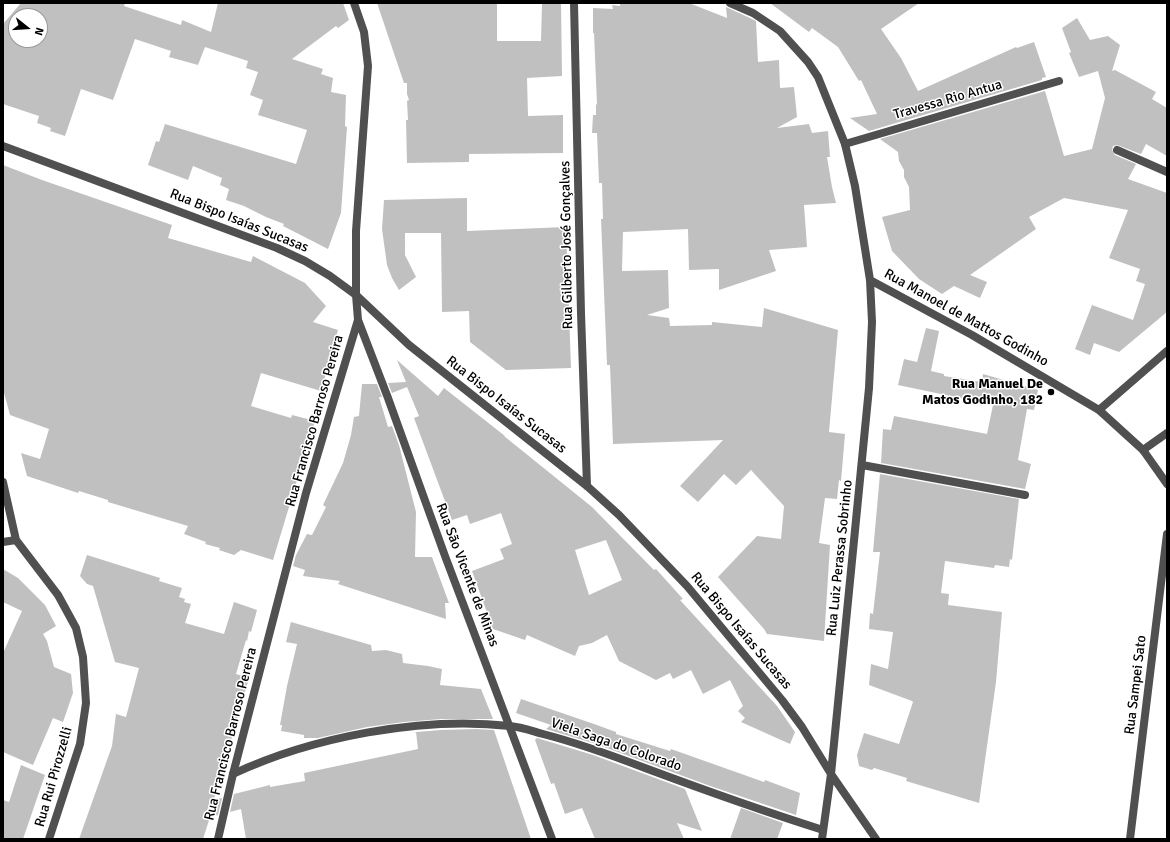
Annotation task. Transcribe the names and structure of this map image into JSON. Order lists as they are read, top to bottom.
{
  "streets": {
    "street": [
      "Travessa Rio Antua",
      "Rua Bispo Isaías Sucasas",
      "Rua Gilberto José Gonçalves",
      "Rua Manoel de Mattos Godinho",
      "Rua Francisco Barroso Pereira",
      "Rua Luiz Perassa Sobrinho",
      "Rua São Vicente de Minas",
      "Rua Sampei Sato",
      "Viela Saga do Colorado",
      "Rua Rui Pirozzelli"
    ]
  },
  "crossings": [
    ["Travessa Rio Antua", "Rua Manoel de Mattos Godinho"],
    ["Rua Bispo Isaías Sucasas", "Rua Gilberto José Gonçalves"],
    ["Rua Bispo Isaías Sucasas", "Rua Francisco Barroso Pereira"],
    ["Rua Bispo Isaías Sucasas", "Rua Luiz Perassa Sobrinho"],
    ["Rua Manoel de Mattos Godinho", "Rua Luiz Perassa Sobrinho"],
    ["Rua Francisco Barroso Pereira", "Rua São Vicente de Minas"],
    ["Rua Francisco Barroso Pereira", "Viela Saga do Colorado"],
    ["Rua Luiz Perassa Sobrinho", "Viela Saga do Colorado"],
    ["Rua São Vicente de Minas", "Viela Saga do Colorado"]
  ],
  "places": ["Rua Manuel De Matos Godinho, 182"],
  "north": "right"
}
